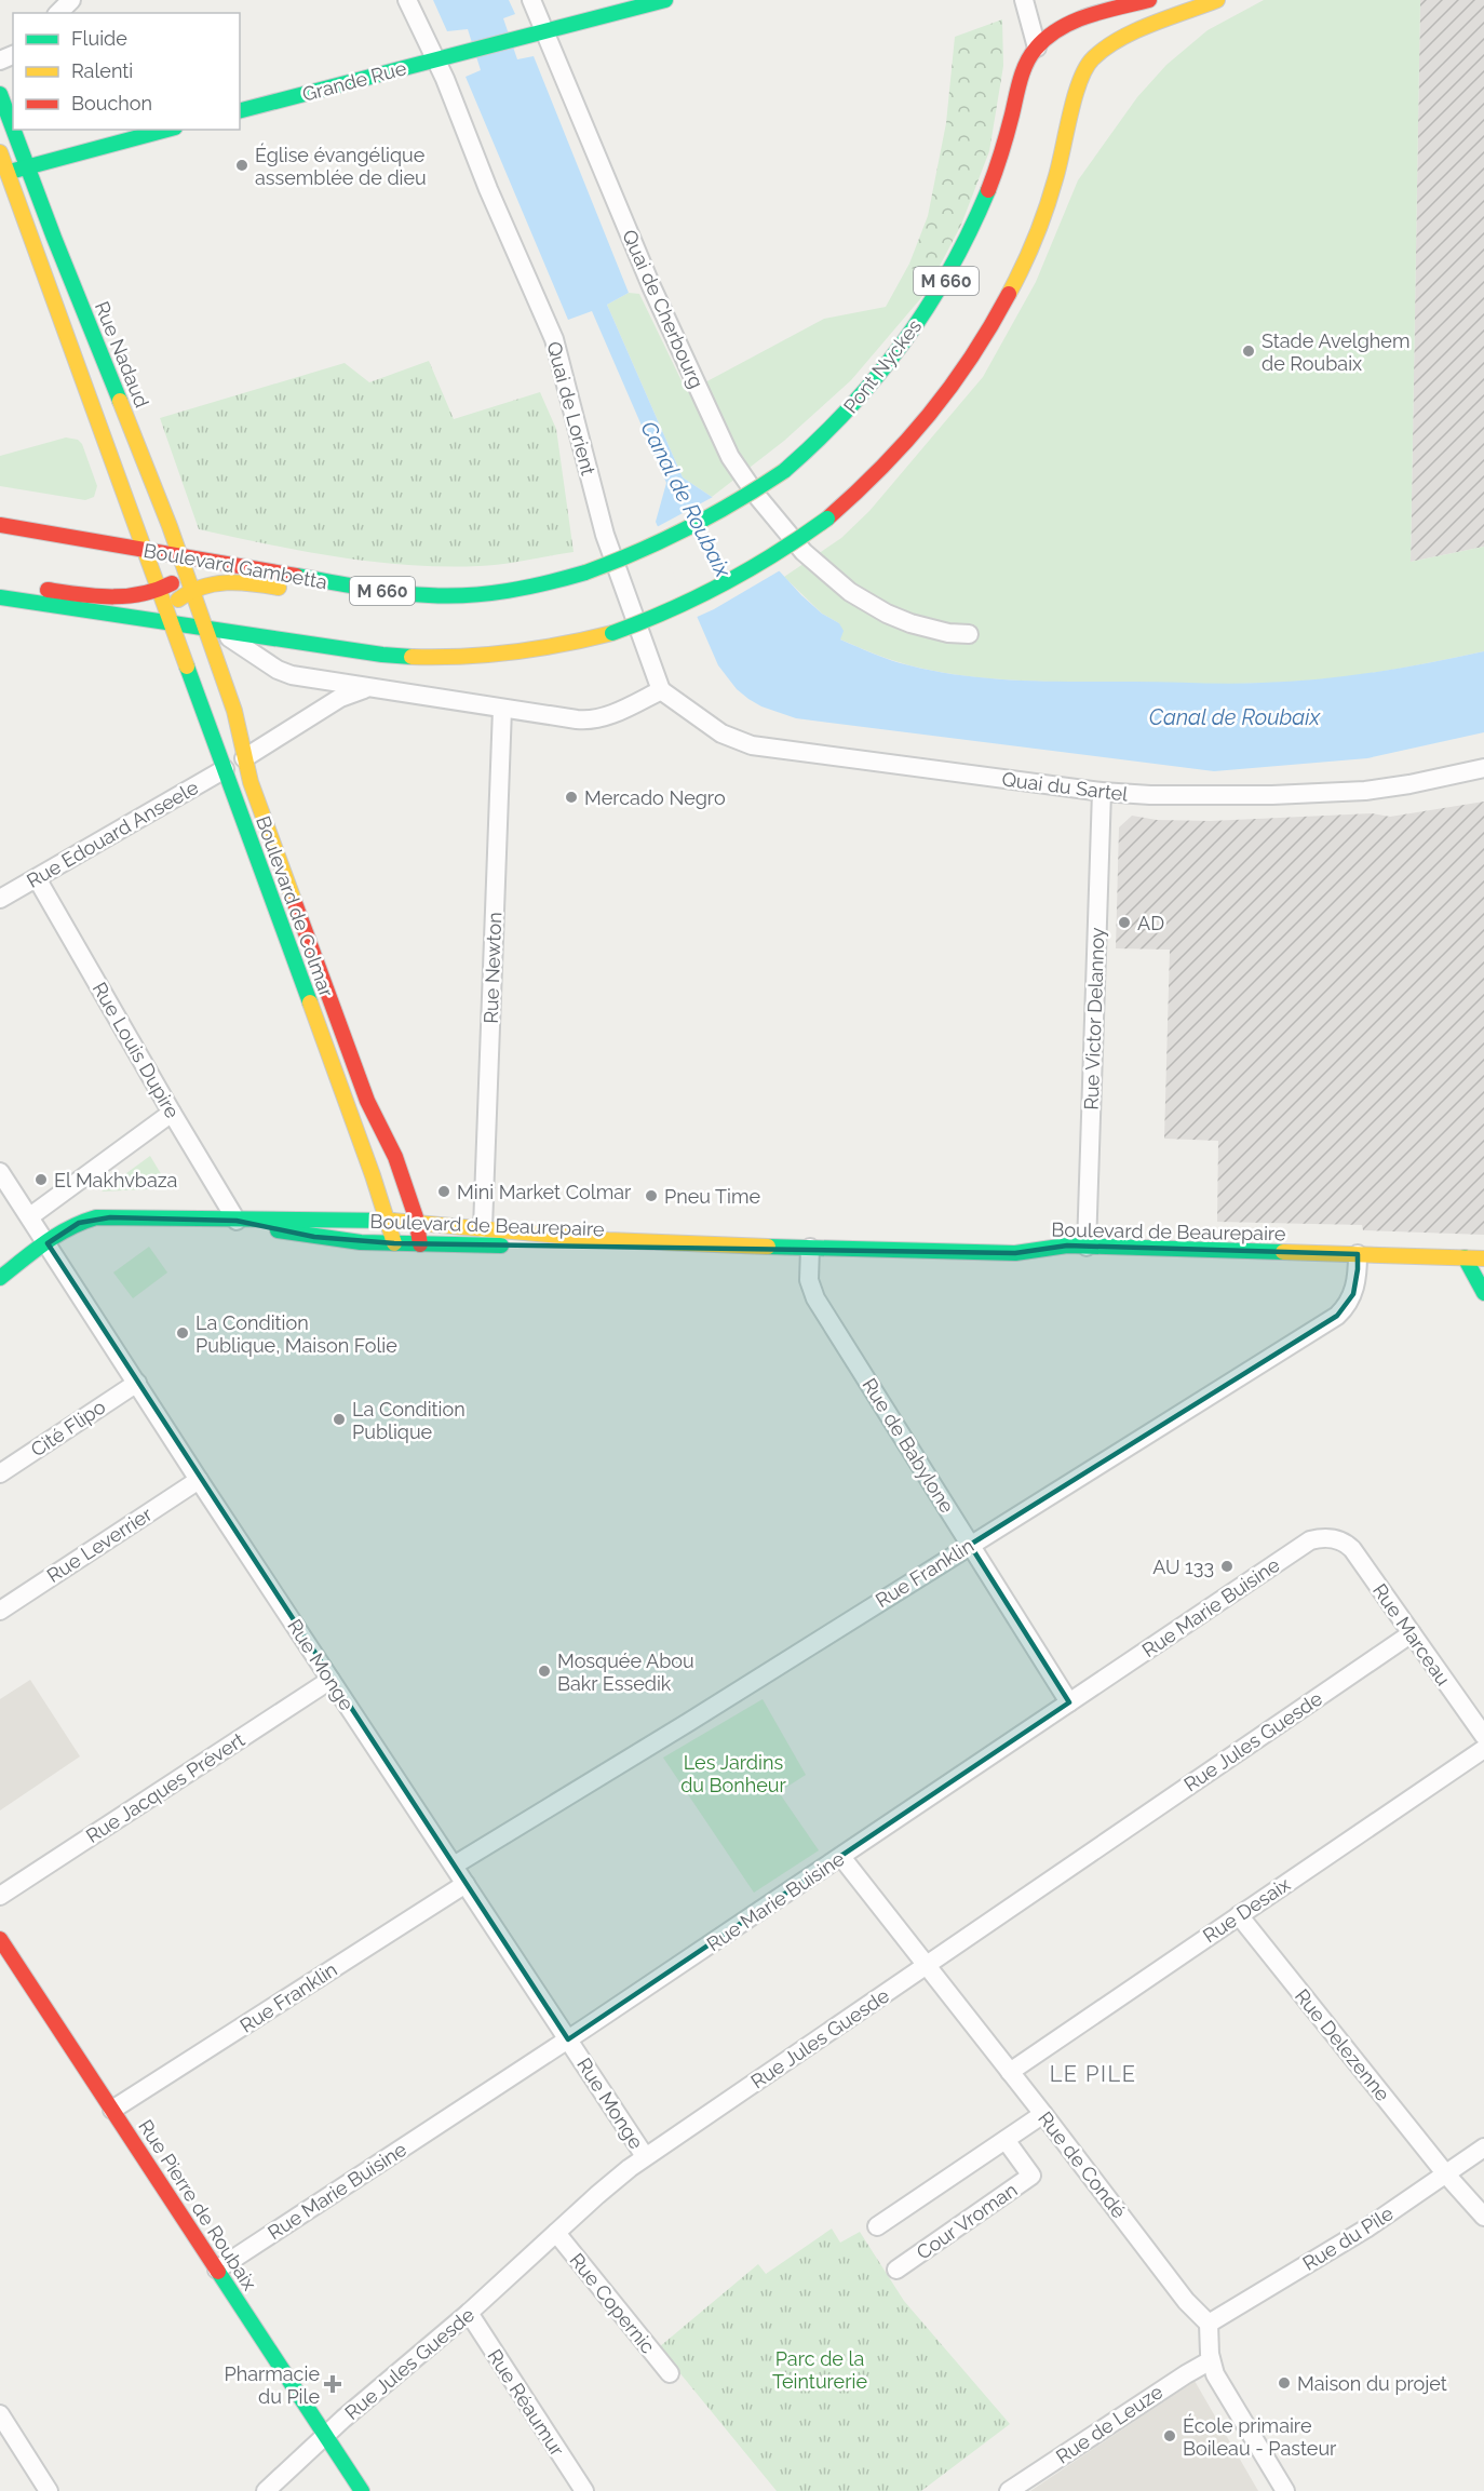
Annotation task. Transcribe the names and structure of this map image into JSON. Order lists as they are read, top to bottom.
{
  "streets": {
    "main road": [
      "Grande Rue",
      "M 660",
      "Rue Nadaud",
      "Pont Nyckes",
      "Boulevard Gambetta",
      "Boulevard de Colmar",
      "Boulevard de Beaurepaire",
      "Rue Pierre de Roubaix"
    ],
    "street": [
      "Quai de Cherbourg",
      "Quai de Lorient",
      "Quai du Sartel",
      "Rue Edouard Anseele",
      "Rue Newton",
      "Rue Victor Delannoy",
      "Rue Louis Dupire",
      "Cité Flipo",
      "Rue de Babylone",
      "Rue Leverrier",
      "Rue Franklin",
      "Rue Marie Buisine",
      "Rue Marceau",
      "Rue Monge",
      "Rue Jules Guesde",
      "Rue Jacques Prévert",
      "Rue Desaix",
      "Rue Delezenne",
      "Rue de Condé",
      "Cour Vroman",
      "Rue du Pile",
      "Rue Copernic",
      "Rue Réaumur",
      "Rue de Leuze"
    ]
  },
  "crossings": [
    ["Grande Rue", "Quai de Cherbourg"],
    ["Grande Rue", "Quai de Lorient"],
    ["M 660", "Pont Nyckes"],
    ["M 660", "Boulevard de Colmar"],
    ["Rue Nadaud", "Boulevard Gambetta"],
    ["Rue Nadaud", "Boulevard de Colmar"],
    ["Pont Nyckes", "Boulevard Gambetta"],
    ["Quai de Lorient", "Quai du Sartel"],
    ["Boulevard Gambetta", "Boulevard de Colmar"],
    ["Quai du Sartel", "Rue Victor Delannoy"],
    ["Rue Edouard Anseele", "Boulevard de Colmar"],
    ["Rue Edouard Anseele", "Rue Louis Dupire"],
    ["Boulevard de Colmar", "Boulevard de Beaurepaire"],
    ["Rue Newton", "Boulevard de Beaurepaire"],
    ["Rue Victor Delannoy", "Boulevard de Beaurepaire"],
    ["Rue Louis Dupire", "Boulevard de Beaurepaire"],
    ["Boulevard de Beaurepaire", "Rue de Babylone"],
    ["Boulevard de Beaurepaire", "Rue Franklin"],
    ["Boulevard de Beaurepaire", "Rue Monge"],
    ["Cité Flipo", "Rue Monge"],
    ["Rue de Babylone", "Rue Franklin"],
    ["Rue de Babylone", "Rue Marie Buisine"],
    ["Rue Leverrier", "Rue Monge"],
    ["Rue Franklin", "Rue Monge"],
    ["Rue Franklin", "Rue Pierre de Roubaix"],
    ["Rue Marie Buisine", "Rue Marceau"],
    ["Rue Marie Buisine", "Rue Monge"],
    ["Rue Marie Buisine", "Rue de Condé"],
    ["Rue Marie Buisine", "Rue Pierre de Roubaix"],
    ["Rue Marceau", "Rue Jules Guesde"],
    ["Rue Monge", "Rue Jules Guesde"],
    ["Rue Monge", "Rue Jacques Prévert"],
    ["Rue Jules Guesde", "Rue de Condé"],
    ["Rue Jules Guesde", "Rue Pierre de Roubaix"],
    ["Rue Jules Guesde", "Rue Copernic"],
    ["Rue Jules Guesde", "Rue Réaumur"],
    ["Rue Desaix", "Rue Delezenne"],
    ["Rue Desaix", "Rue de Condé"],
    ["Rue Delezenne", "Rue du Pile"],
    ["Rue de Condé", "Rue du Pile"]
  ],
  "districts": ["LE PILE"],
  "water": ["Canal de Roubaix"],
  "parks": ["Les Jardins du Bonheur", "Parc de la Teinturerie"],
  "places": {
    "other": [
      "Église évangélique assemblée de dieu",
      "Stade Avelghem de Roubaix",
      "Mercado Negro",
      "AD",
      "El Makhvbaza",
      "Mini Market Colmar",
      "Pneu Time",
      "La Condition Publique, Maison Folie",
      "La Condition Publique",
      "AU 133",
      "Mosquée Abou Bakr Essedik",
      "Maison du projet",
      "École primaire Boileau - Pasteur"
    ],
    "health": ["Pharmacie du Pile"]
  },
  "legend": ["Fluide", "Ralenti", "Bouchon"]
}
